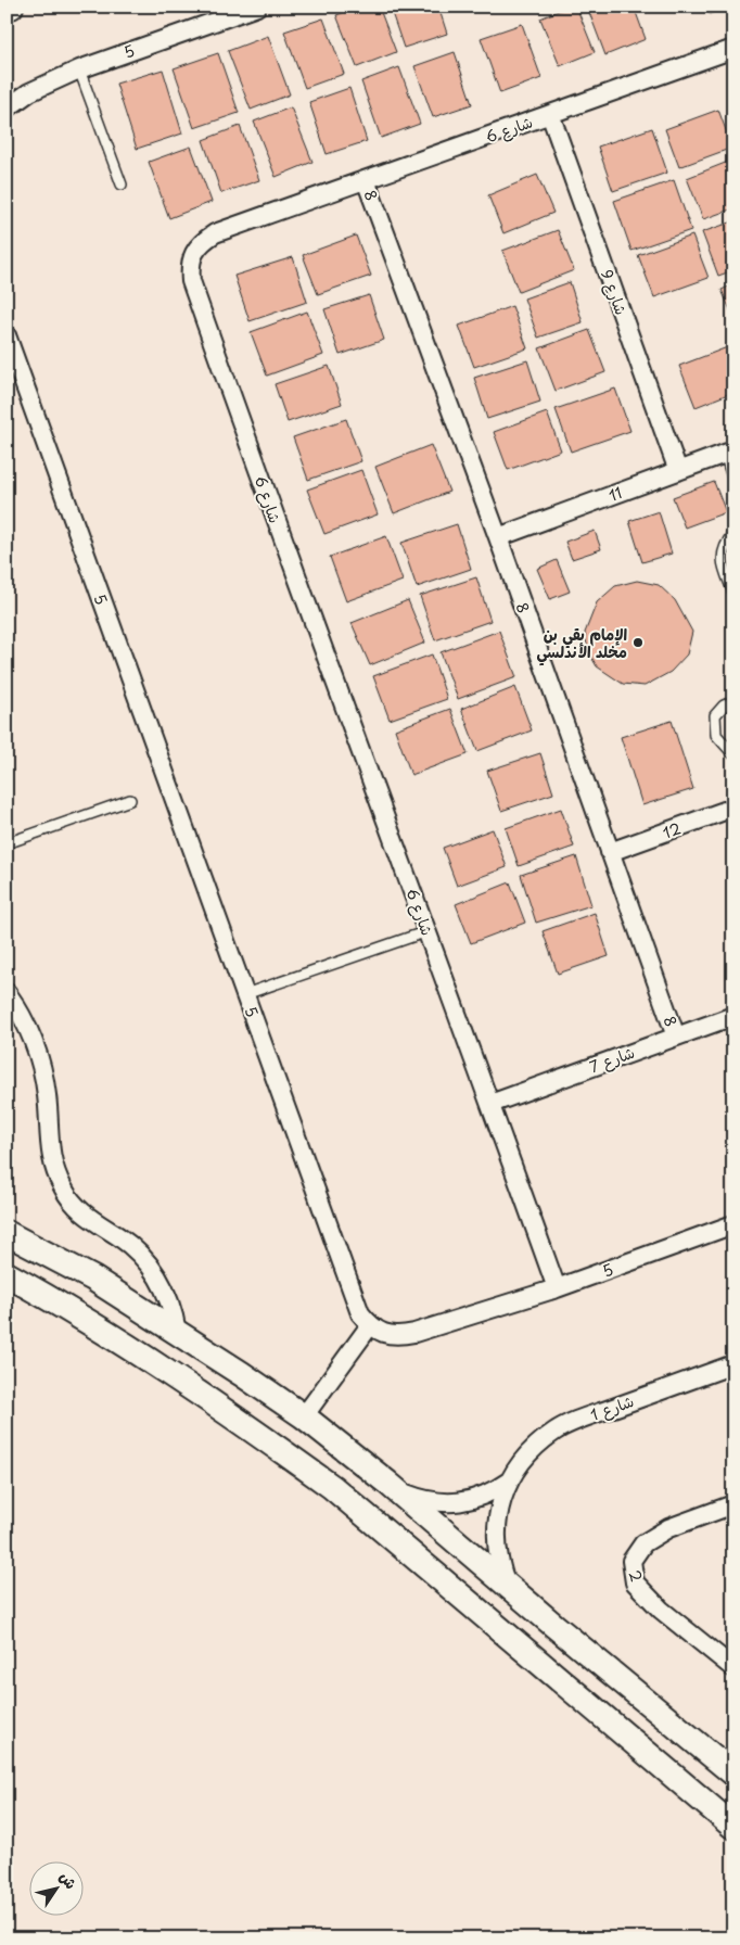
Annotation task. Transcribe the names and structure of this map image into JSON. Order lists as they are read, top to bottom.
{
  "streets": {
    "street": [
      "5",
      "شارع 6",
      "8",
      "شارع 9",
      "11",
      "12",
      "شارع 7",
      "شارع 1",
      "2"
    ]
  },
  "crossings": [
    ["5", "شارع 6"],
    ["شارع 6", "8"],
    ["شارع 6", "شارع 9"],
    ["شارع 6", "شارع 7"],
    ["8", "11"],
    ["8", "12"],
    ["8", "شارع 7"],
    ["شارع 9", "11"]
  ],
  "places": ["الإمام بقي بن مخلد الأندلسي"],
  "north": "top right"
}
